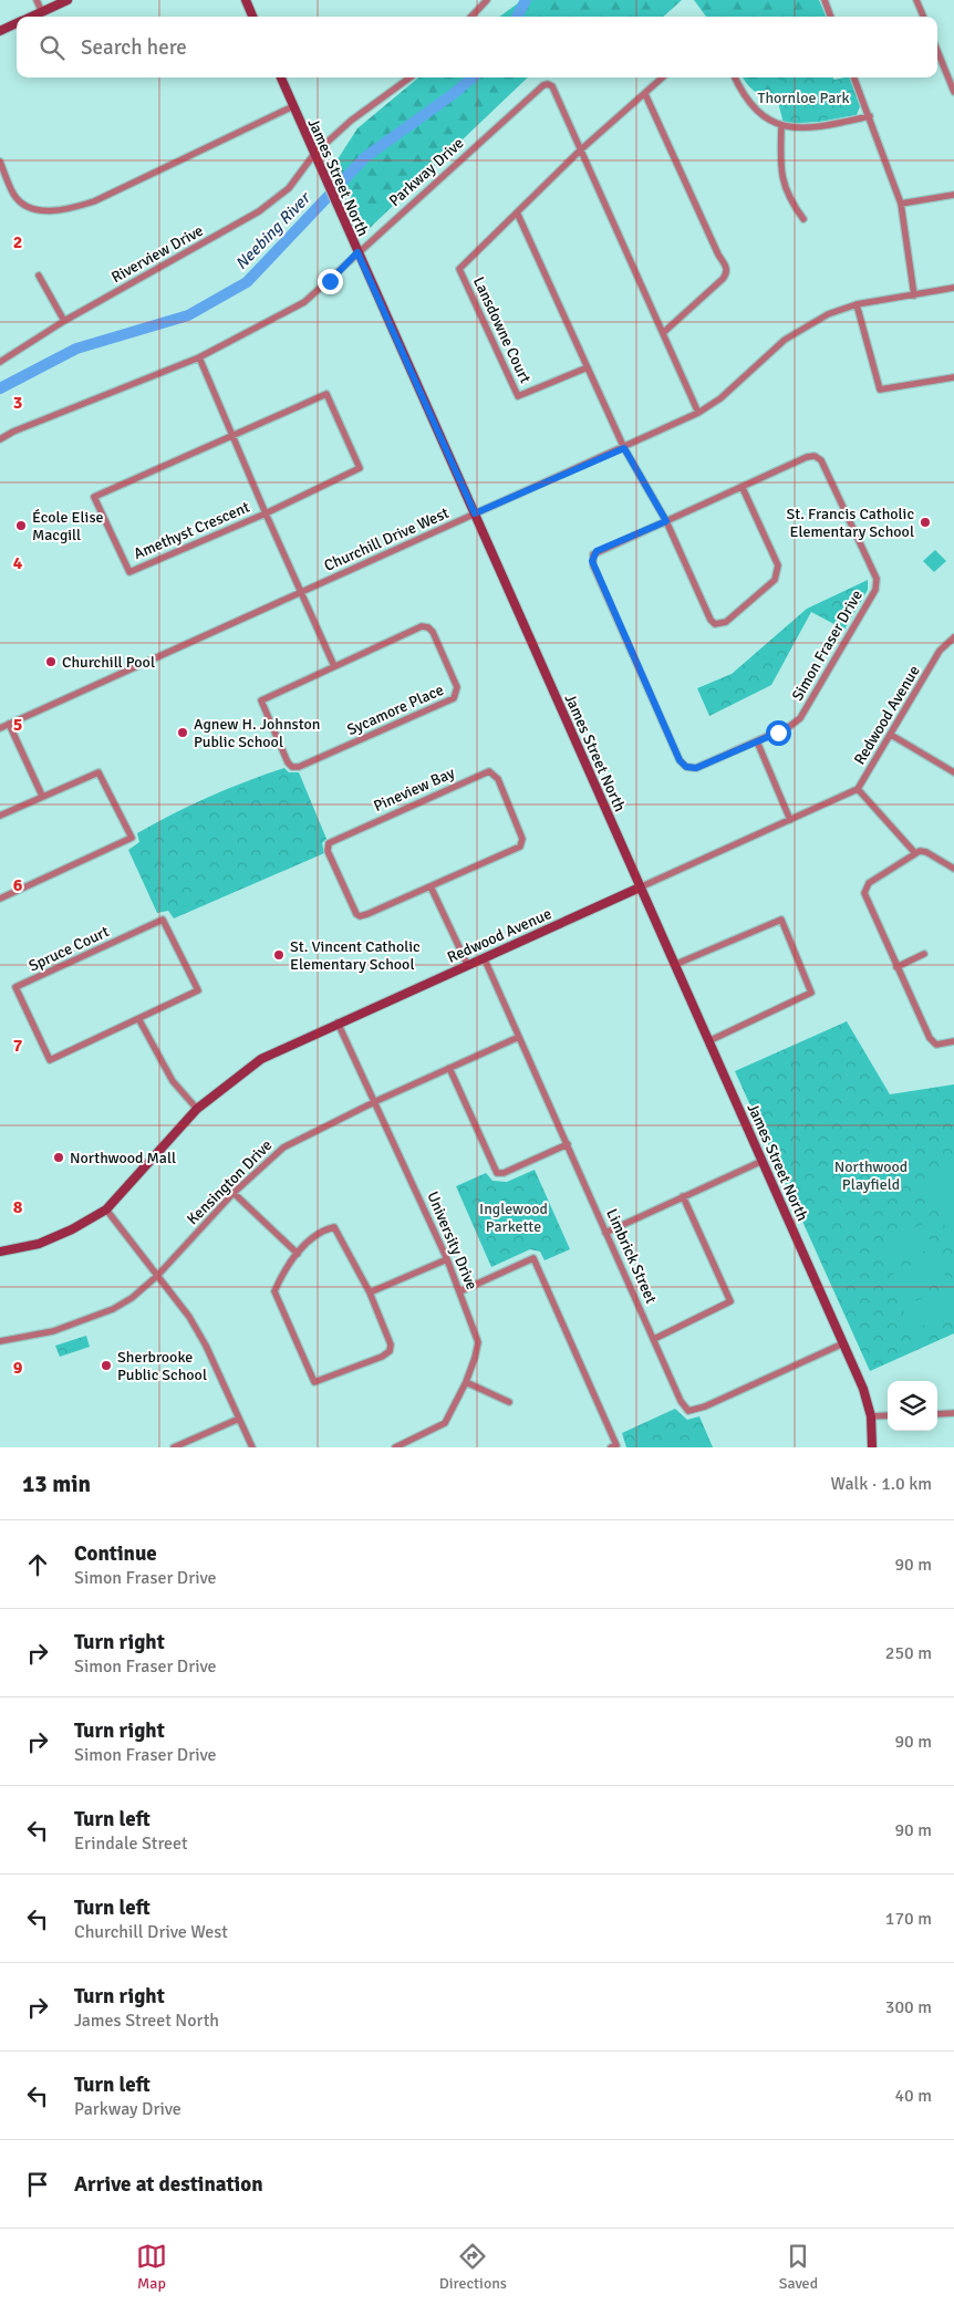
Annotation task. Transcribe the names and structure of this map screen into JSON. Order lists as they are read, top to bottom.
{
  "streets": {
    "street": [
      "Parkway Drive",
      "James Street North",
      "Riverview Drive",
      "Lansdowne Court",
      "Amethyst Crescent",
      "Churchill Drive West",
      "Simon Fraser Drive",
      "Sycamore Place",
      "Redwood Avenue",
      "Pineview Bay",
      "Spruce Court",
      "Kensington Drive",
      "University Drive",
      "Limbrick Street"
    ]
  },
  "crossings": [
    ["Parkway Drive", "James Street North"],
    ["Parkway Drive", "Lansdowne Court"],
    ["Parkway Drive", "Churchill Drive West"],
    ["James Street North", "Riverview Drive"],
    ["James Street North", "Churchill Drive West"],
    ["James Street North", "Redwood Avenue"],
    ["James Street North", "Limbrick Street"],
    ["Redwood Avenue", "University Drive"],
    ["Redwood Avenue", "Limbrick Street"],
    ["Kensington Drive", "University Drive"],
    ["Kensington Drive", "Limbrick Street"]
  ],
  "water": ["Neebing River"],
  "parks": ["Thornloe Park", "Northwood Playfield", "Inglewood Parkette"],
  "places": [
    "St. Francis Catholic Elementary School",
    "École Elise Macgill",
    "Churchill Pool",
    "Agnew H. Johnston Public School",
    "St. Vincent Catholic Elementary School",
    "Northwood Mall",
    "Sherbrooke Public School"
  ],
  "page": {
    "search": "Search here",
    "heading": ["13 min", "Walk · 1.0 km"],
    "list": [
      ["Continue", "Simon Fraser Drive", "90 m"],
      ["Turn right", "Simon Fraser Drive", "250 m"],
      ["Turn right", "Simon Fraser Drive", "90 m"],
      ["Turn left", "Erindale Street", "90 m"],
      ["Turn left", "Churchill Drive West", "170 m"],
      ["Turn right", "James Street North", "300 m"],
      ["Turn left", "Parkway Drive", "40 m"],
      "Arrive at destination"
    ],
    "nav": ["Map", "Directions", "Saved"]
  },
  "grid": {
    "rows": [
      "2",
      "3",
      "4",
      "5",
      "6",
      "7",
      "8",
      "9"
    ]
  }
}
